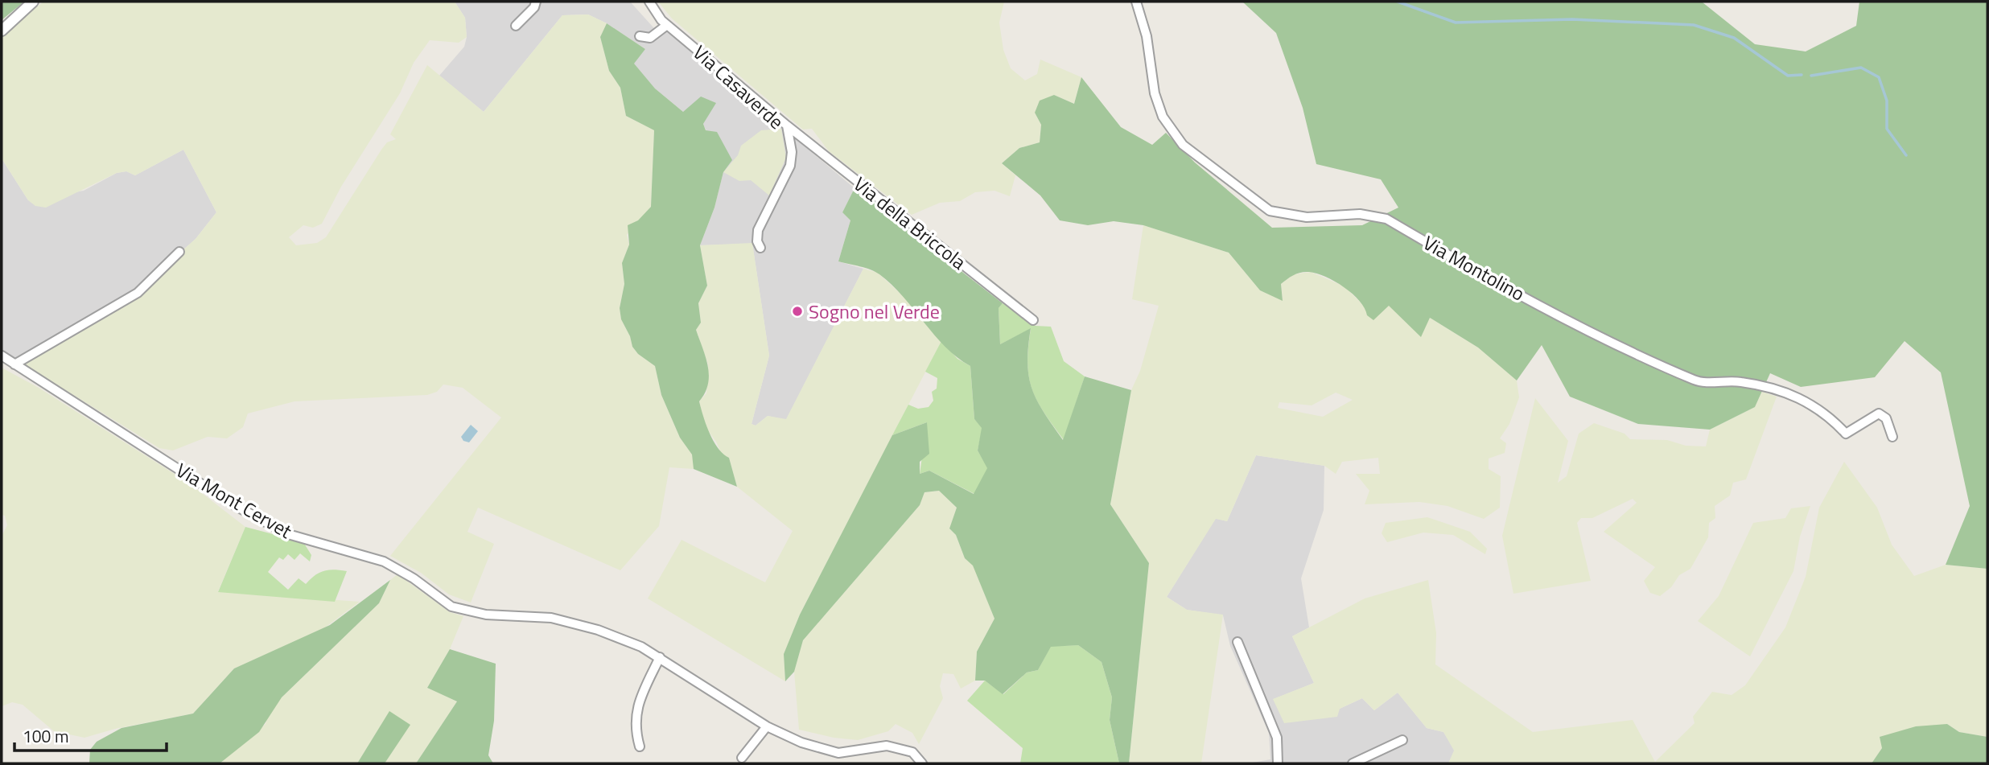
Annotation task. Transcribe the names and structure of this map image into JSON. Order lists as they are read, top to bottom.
{
  "streets": {
    "street": [
      "Via Casaverde",
      "Via della Briccola",
      "Via Montolino",
      "Via Mont Cervet"
    ]
  },
  "crossings": [
    ["Via Casaverde", "Via della Briccola"]
  ],
  "places": ["Sogno nel Verde"],
  "scale_bar": "100 m"
}
